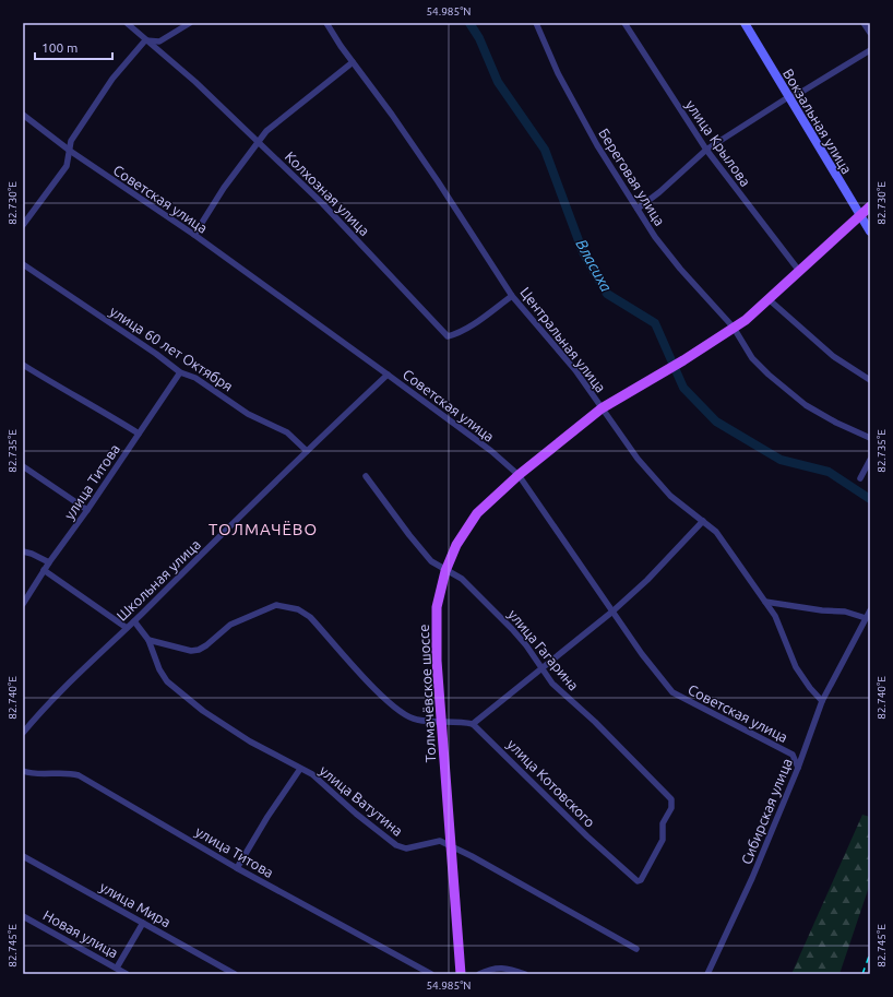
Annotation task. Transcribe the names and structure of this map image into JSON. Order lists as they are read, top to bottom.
{
  "streets": {
    "main road": ["Толмачёвское шоссе"],
    "street": [
      "Вокзальная улица",
      "улица Крылова",
      "Береговая улица",
      "Колхозная улица",
      "Советская улица",
      "Центральная улица",
      "улица 60 лет Октября",
      "улица Титова",
      "Школьная улица",
      "улица Гагарина",
      "улица Котовского",
      "улица Ватутина",
      "Сибирская улица",
      "улица Мира",
      "Новая улица"
    ]
  },
  "crossings": [
    ["Вокзальная улица", "Толмачёвское шоссе"],
    ["улица Крылова", "Толмачёвское шоссе"],
    ["Береговая улица", "Толмачёвское шоссе"],
    ["Колхозная улица", "Центральная улица"],
    ["Советская улица", "Школьная улица"],
    ["Советская улица", "Толмачёвское шоссе"],
    ["Советская улица", "Сибирская улица"],
    ["Центральная улица", "Толмачёвское шоссе"],
    ["Центральная улица", "Сибирская улица"],
    ["улица 60 лет Октября", "улица Титова"],
    ["улица 60 лет Октября", "Школьная улица"],
    ["Школьная улица", "улица Ватутина"],
    ["улица Гагарина", "Толмачёвское шоссе"],
    ["улица Гагарина", "улица Котовского"],
    ["Толмачёвское шоссе", "улица Ватутина"]
  ],
  "districts": ["ТОЛМАЧЁВО"],
  "water": ["Власиха"],
  "scale_bar": "100 m",
  "coordinates": [
    "54.985°N",
    "82.730°E",
    "82.735°E",
    "82.740°E",
    "82.745°E"
  ]
}
